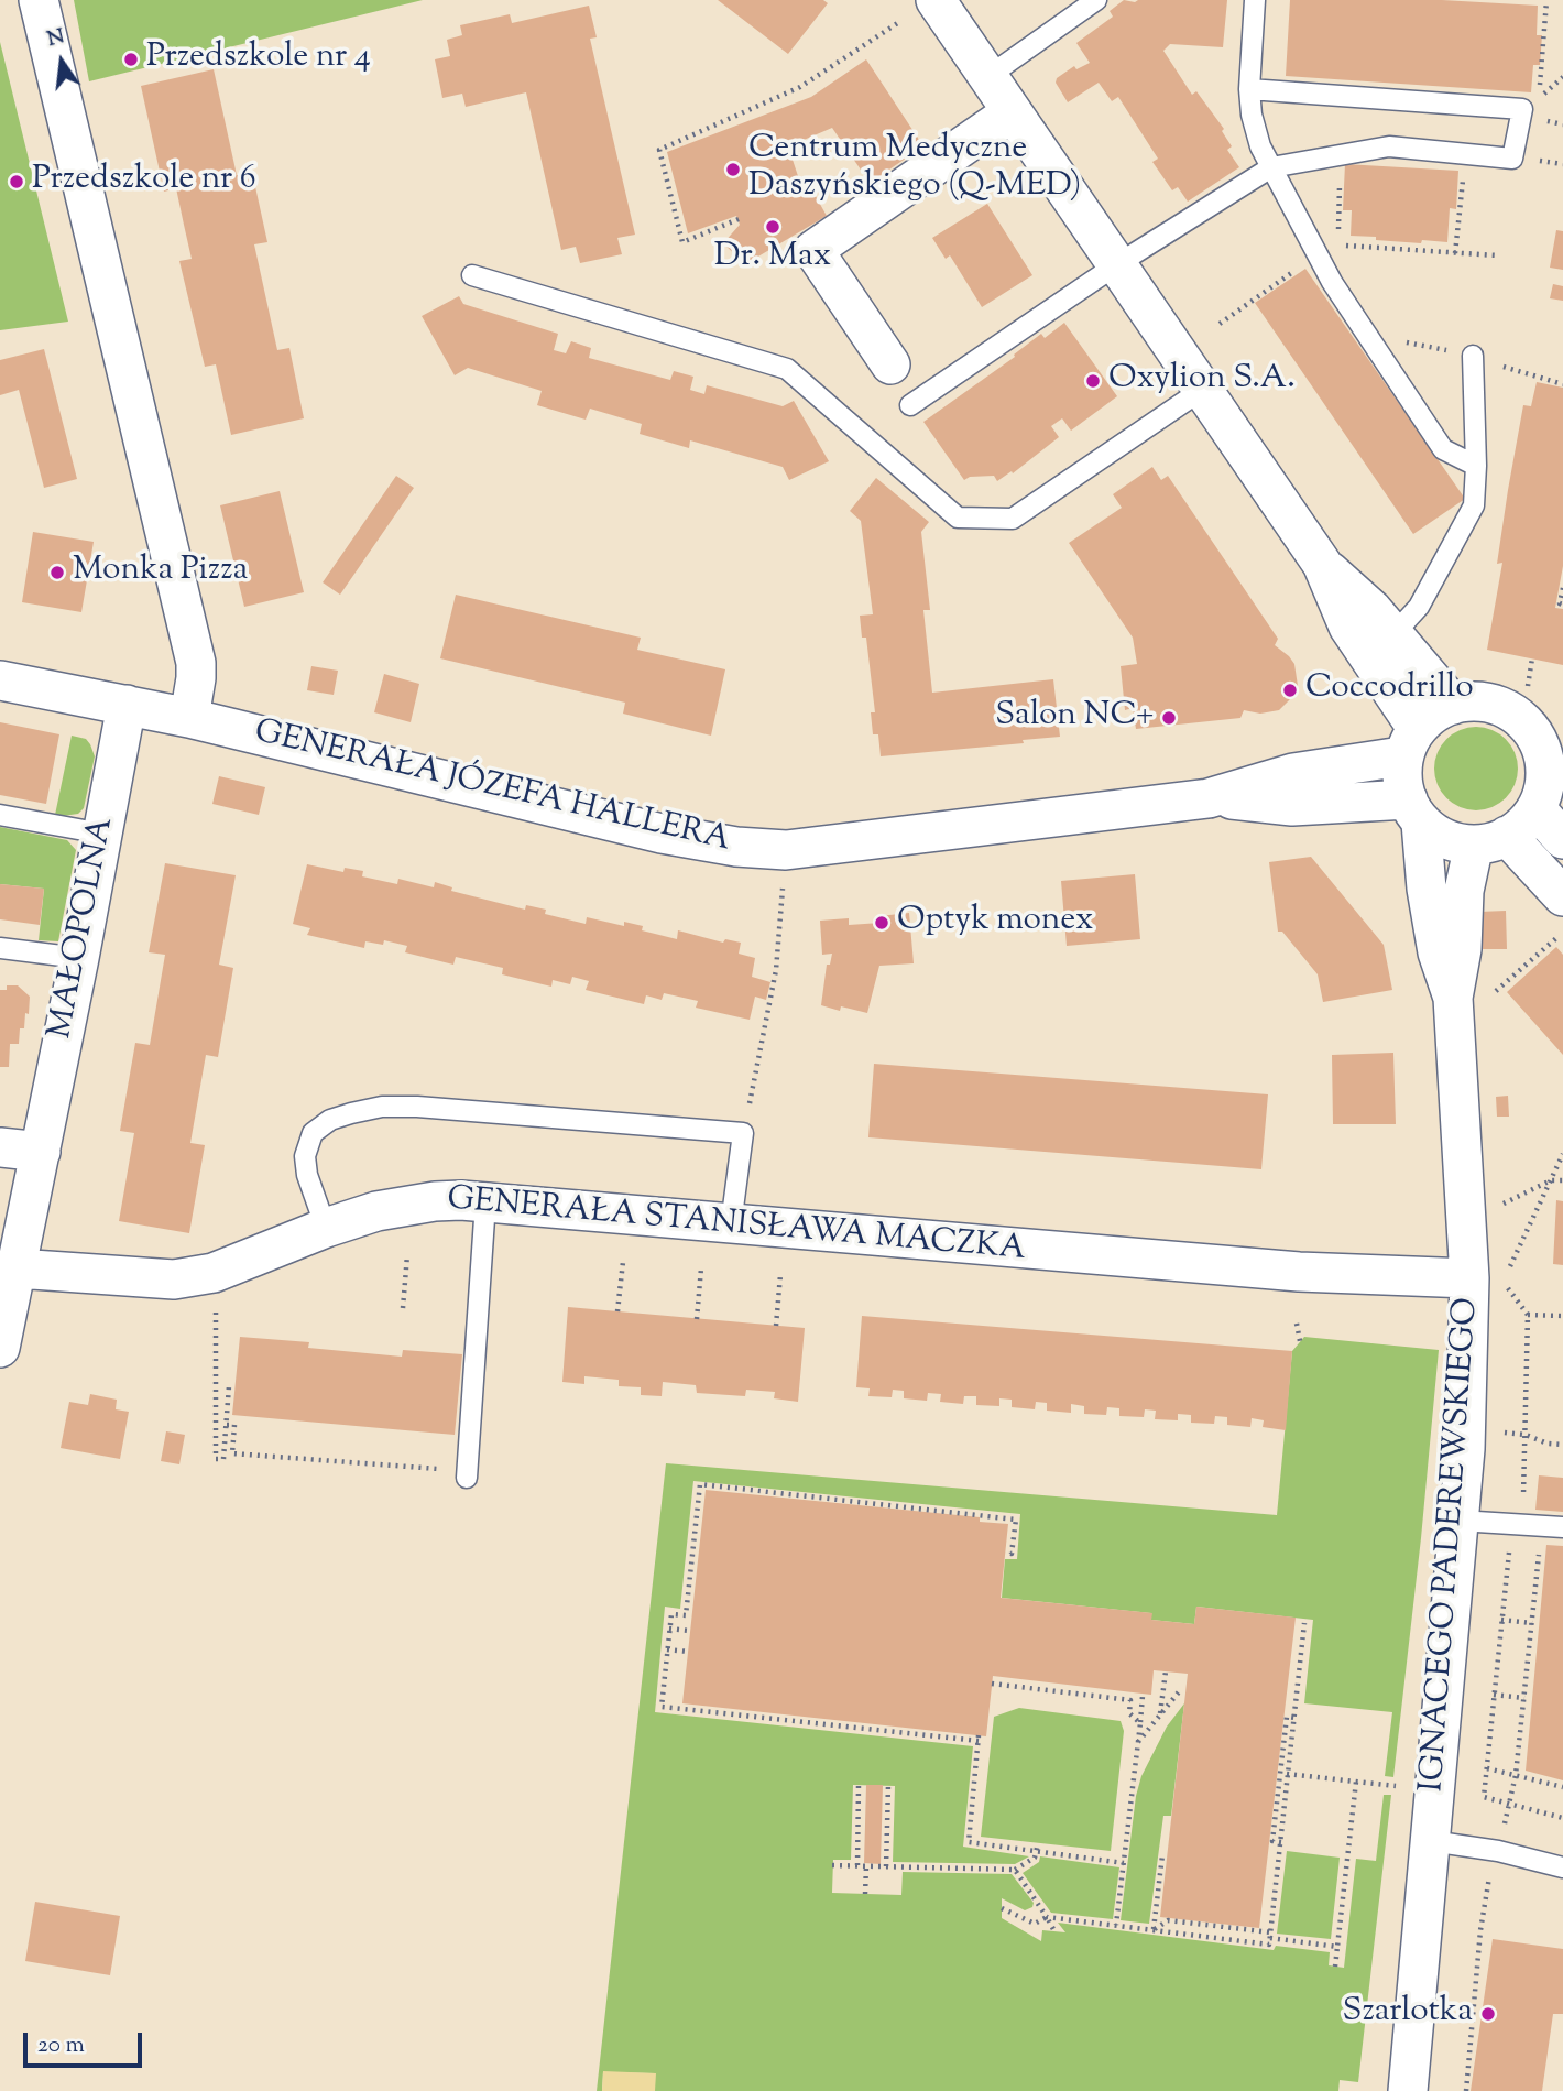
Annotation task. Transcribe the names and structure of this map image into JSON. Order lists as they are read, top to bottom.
{
  "streets": {
    "street": [
      "GENERAŁA JÓZEFA HALLERA",
      "MAŁOPOLNA",
      "GENERAŁA STANISŁAWA MACZKA",
      "IGNACEGO PADEREWSKIEGO"
    ]
  },
  "crossings": [
    ["GENERAŁA JÓZEFA HALLERA", "MAŁOPOLNA"],
    ["GENERAŁA JÓZEFA HALLERA", "IGNACEGO PADEREWSKIEGO"],
    ["MAŁOPOLNA", "GENERAŁA STANISŁAWA MACZKA"],
    ["GENERAŁA STANISŁAWA MACZKA", "IGNACEGO PADEREWSKIEGO"]
  ],
  "places": [
    "Przedszkole nr 4",
    "Centrum Medyczne Daszyńskiego (Q-MED)",
    "Przedszkole nr 6",
    "Dr. Max",
    "Oxylion S.A.",
    "Monka Pizza",
    "Coccodrillo",
    "Salon NC+",
    "Optyk monex",
    "Szarlotka"
  ],
  "scale_bar": "20 m",
  "north": "top"
}
